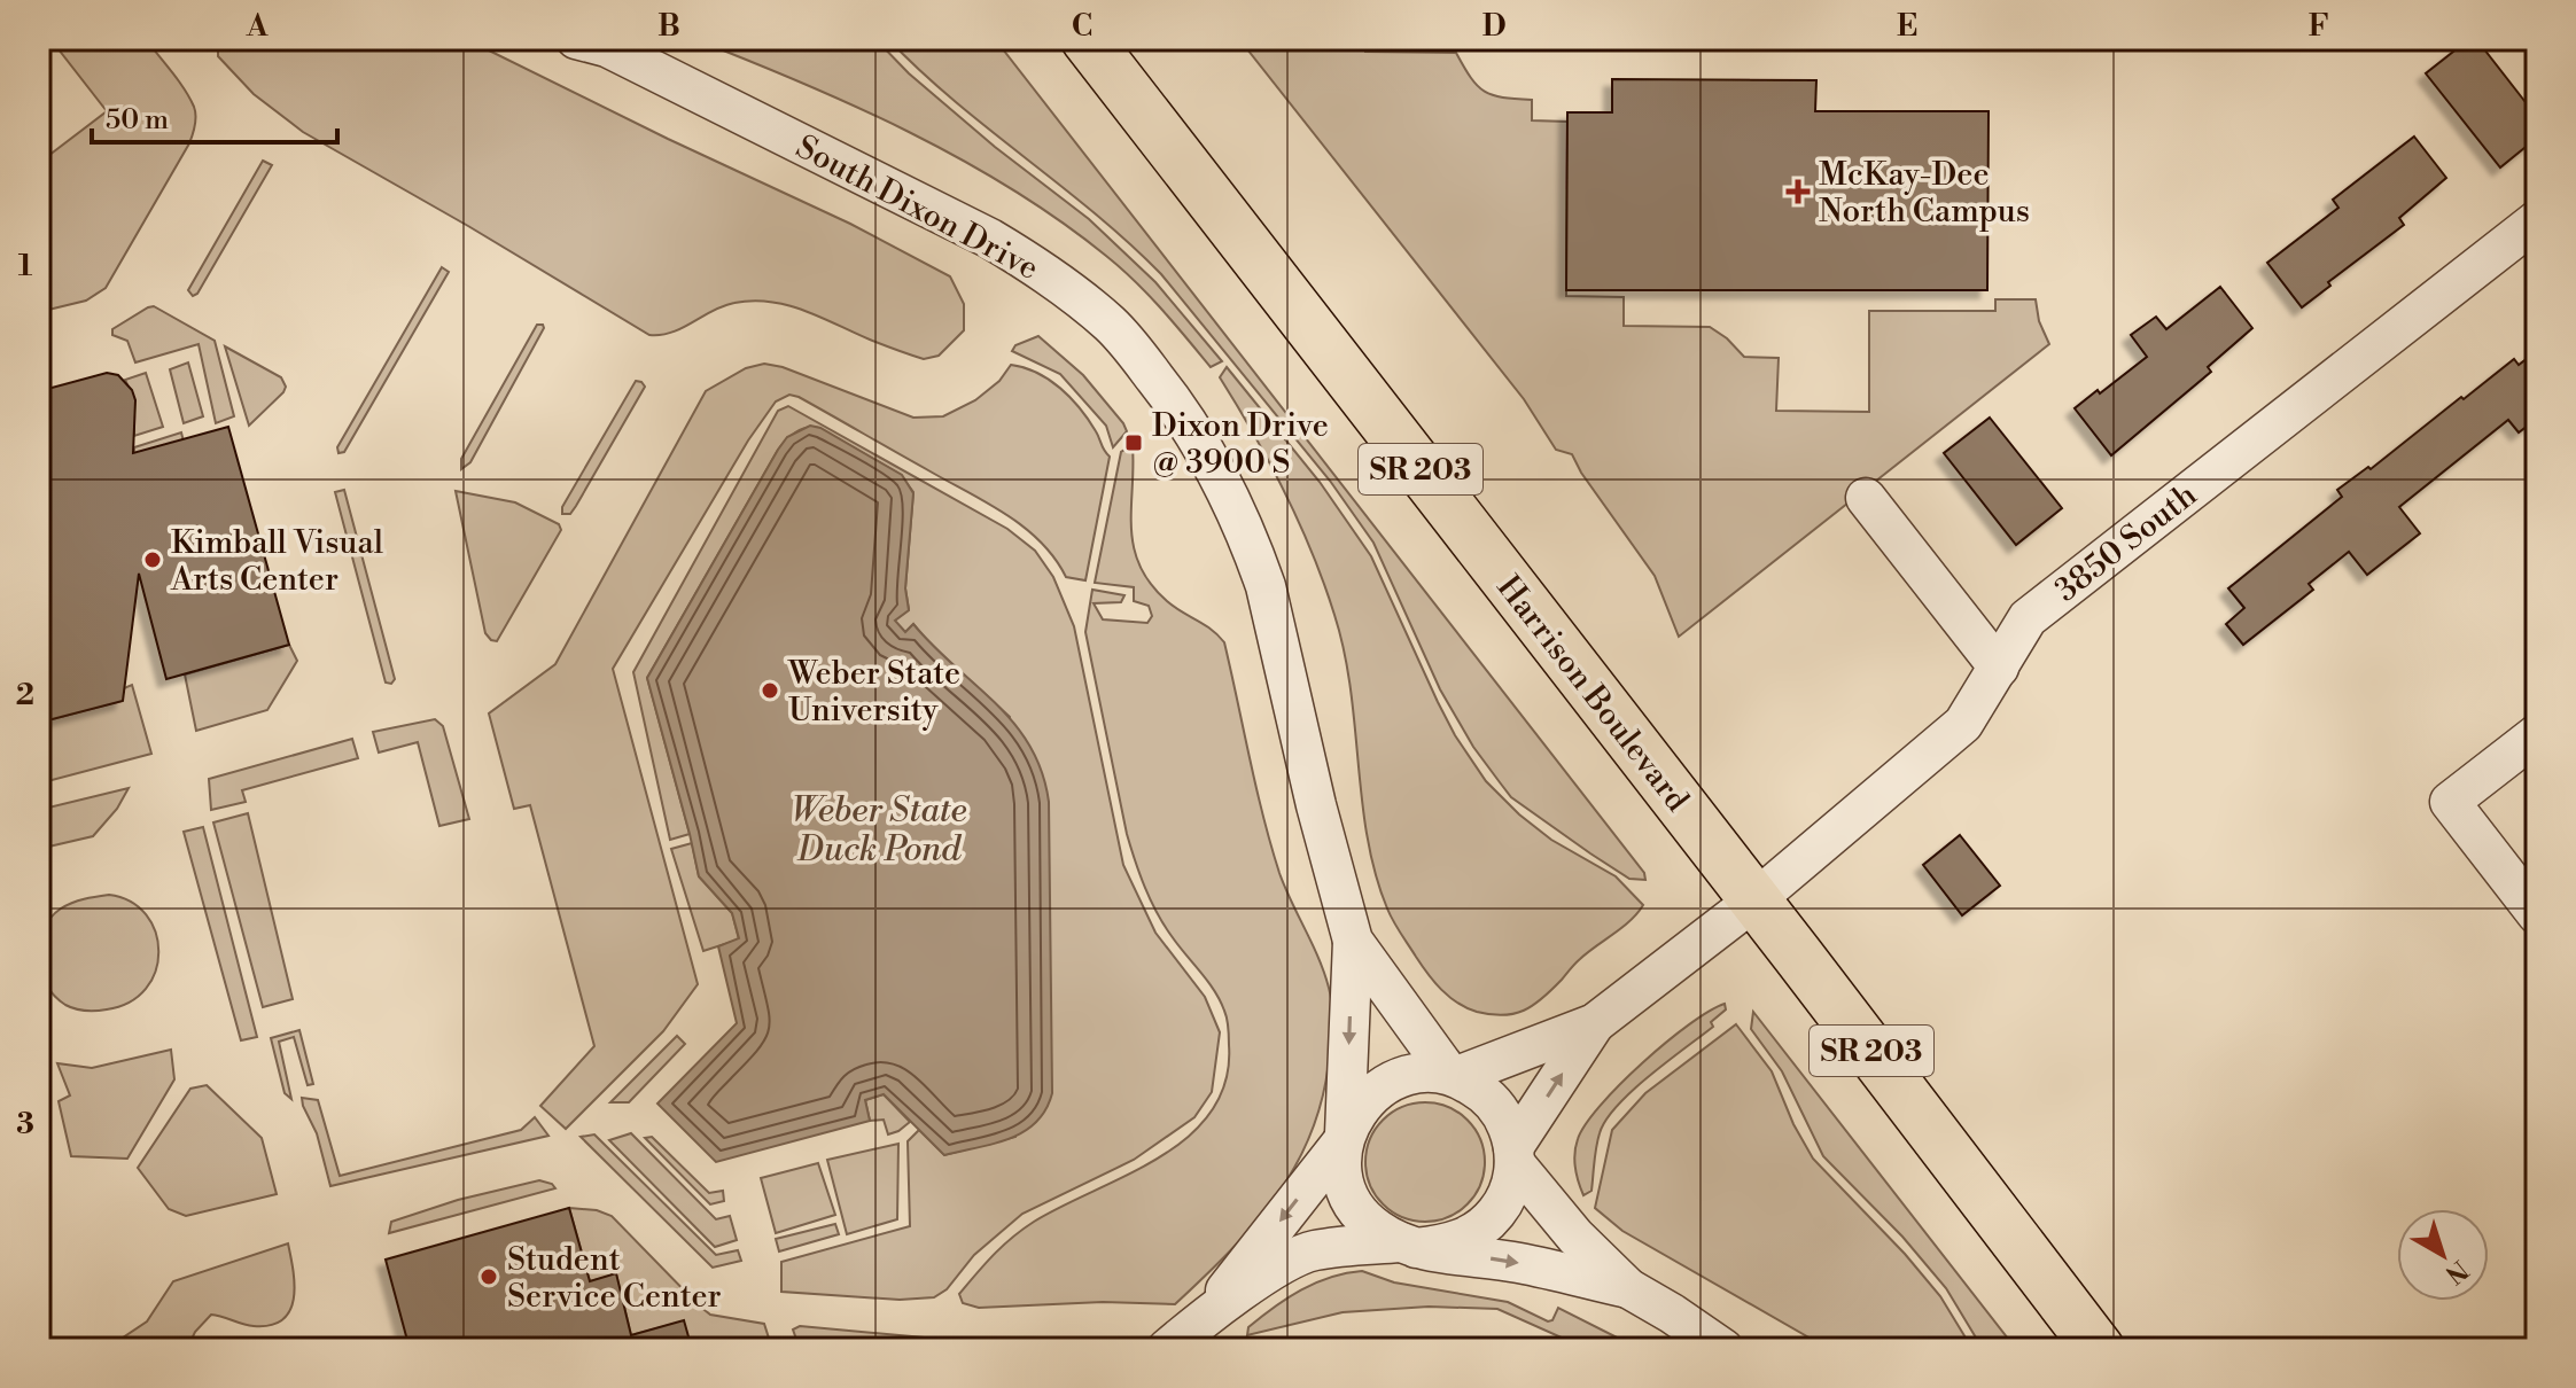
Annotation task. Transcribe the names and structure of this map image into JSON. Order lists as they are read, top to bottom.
{
  "streets": {
    "main road": ["SR 203", "Harrison Boulevard"],
    "street": ["South Dixon Drive", "3850 South"]
  },
  "crossings": [
    ["3850 South", "Harrison Boulevard"]
  ],
  "water": ["Weber State Duck Pond"],
  "places": {
    "health": ["McKay-Dee North Campus"],
    "transit": ["Dixon Drive @ 3900 S"],
    "other": ["Kimball Visual Arts Center", "Weber State University", "Student Service Center"]
  },
  "scale_bar": "50 m",
  "north": "bottom right",
  "grid": {
    "columns": [
      "A",
      "B",
      "C",
      "D",
      "E",
      "F"
    ],
    "rows": ["1", "2", "3"]
  }
}
